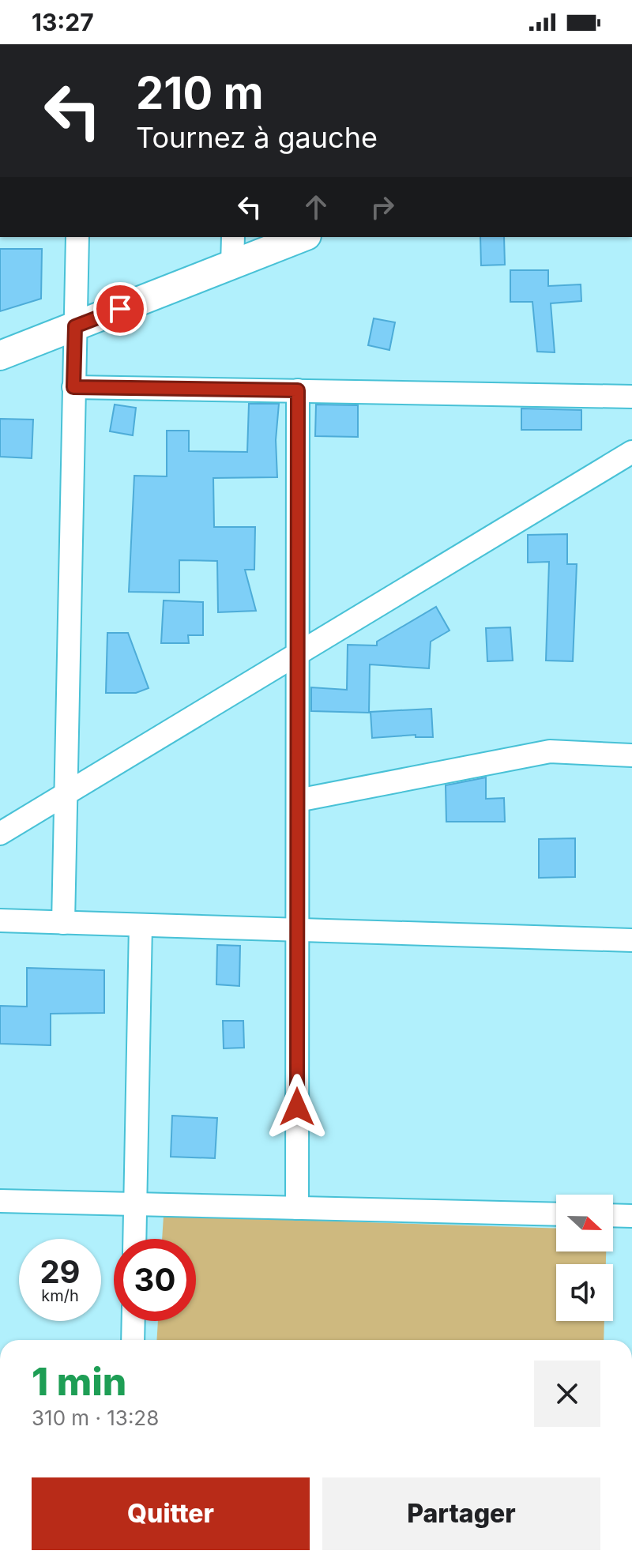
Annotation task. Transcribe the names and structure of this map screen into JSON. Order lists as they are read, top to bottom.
{
  "north": "right",
  "page": {
    "status": "13:27",
    "turn": ["210 m", "Tournez à gauche"],
    "speed": "29 km/h",
    "limit": "30",
    "heading": ["1 min", "310 m · 13:28"],
    "buttons": ["Quitter", "Partager"]
  }
}
